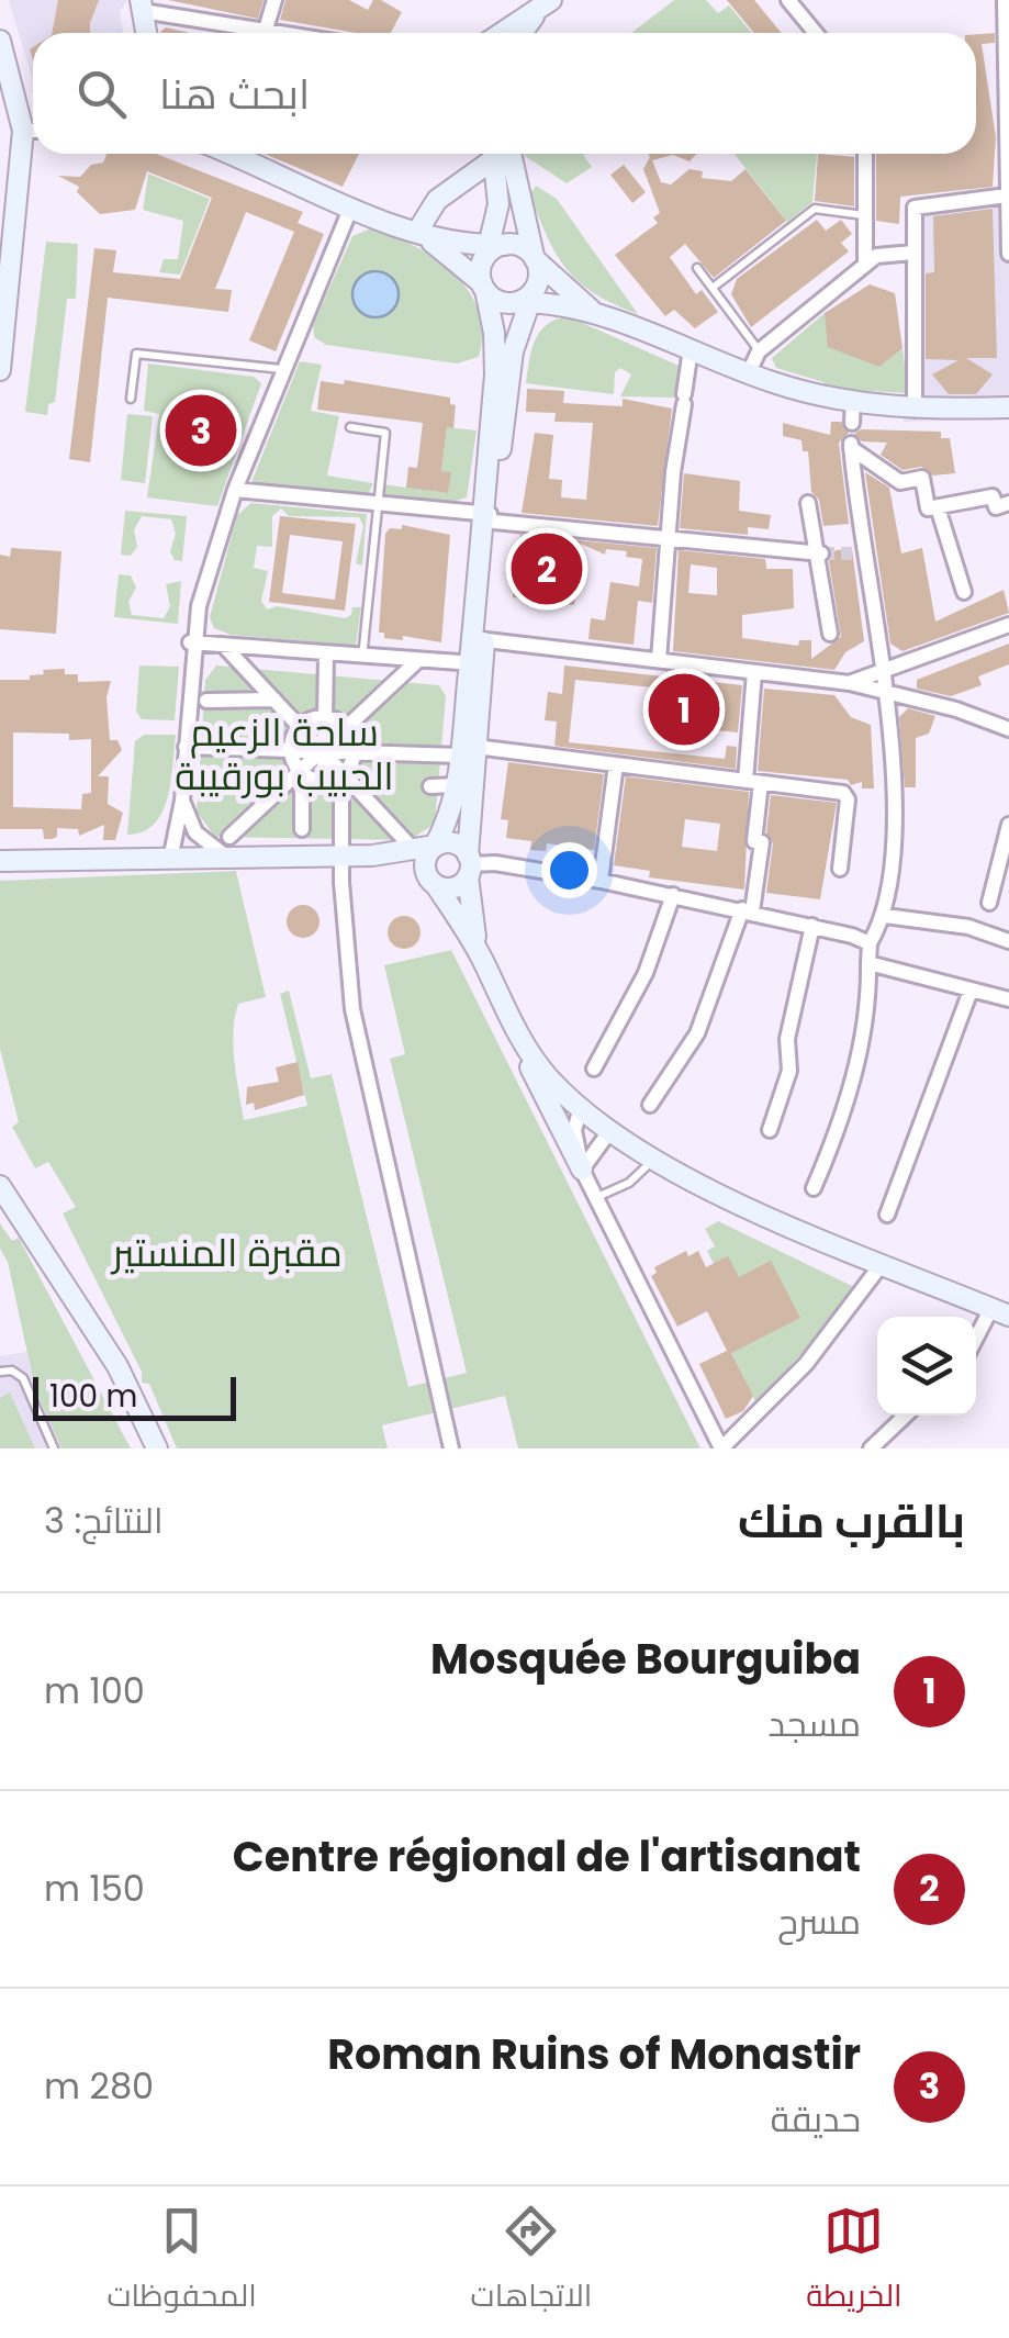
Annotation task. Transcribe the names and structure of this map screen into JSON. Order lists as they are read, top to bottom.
{
  "parks": ["ساحة الزعيم الحبيب بورقيبة", "مقبرة المنستير"],
  "scale_bar": "100 m",
  "page": {
    "search": "ابحث هنا",
    "pins": ["3", "2", "1"],
    "scale": "100 m",
    "heading": ["بالقرب منك", "النتائج: 3"],
    "list": [
      {
        "mark": "1",
        "name": "Mosquée Bourguiba",
        "note": "مسجد",
        "value": "100 m"
      },
      {
        "mark": "2",
        "name": "Centre régional de l'artisanat",
        "note": "مسرح",
        "value": "150 m"
      },
      {
        "mark": "3",
        "name": "Roman Ruins of Monastir",
        "note": "حديقة",
        "value": "280 m"
      }
    ],
    "nav": ["الخريطة", "الاتجاهات", "المحفوظات"]
  }
}
